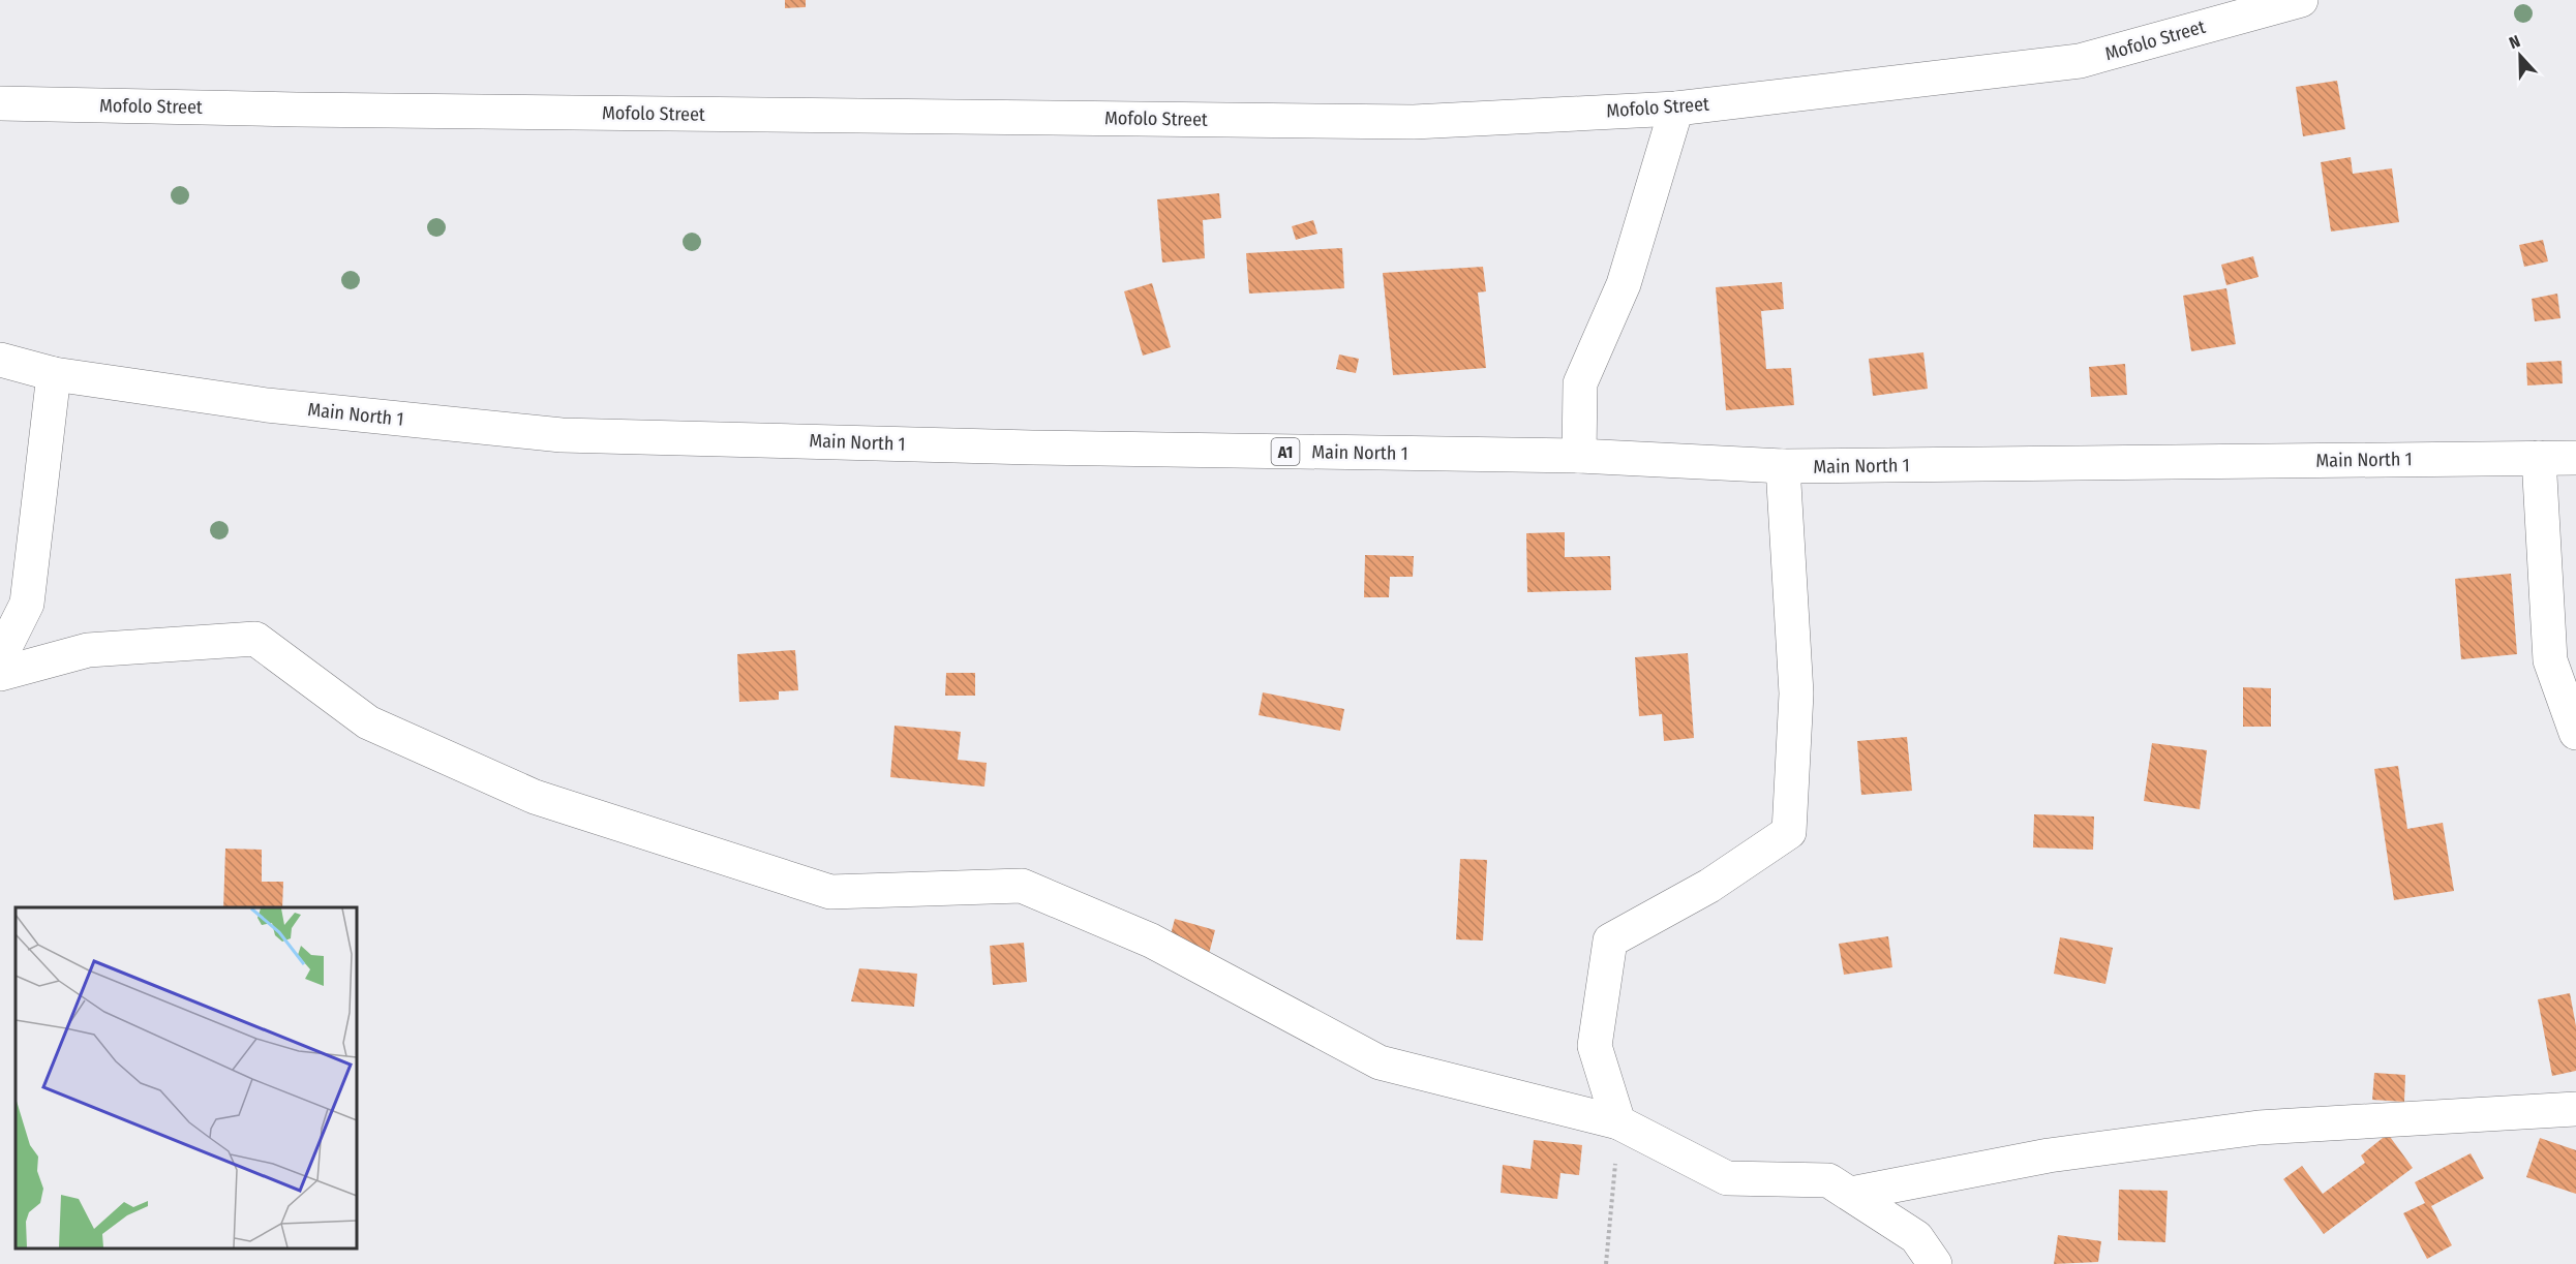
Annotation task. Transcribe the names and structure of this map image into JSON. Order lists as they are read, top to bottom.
{
  "streets": {
    "main road": ["Mofolo Street", "Main North 1", "A1"]
  },
  "north": "top"
}
